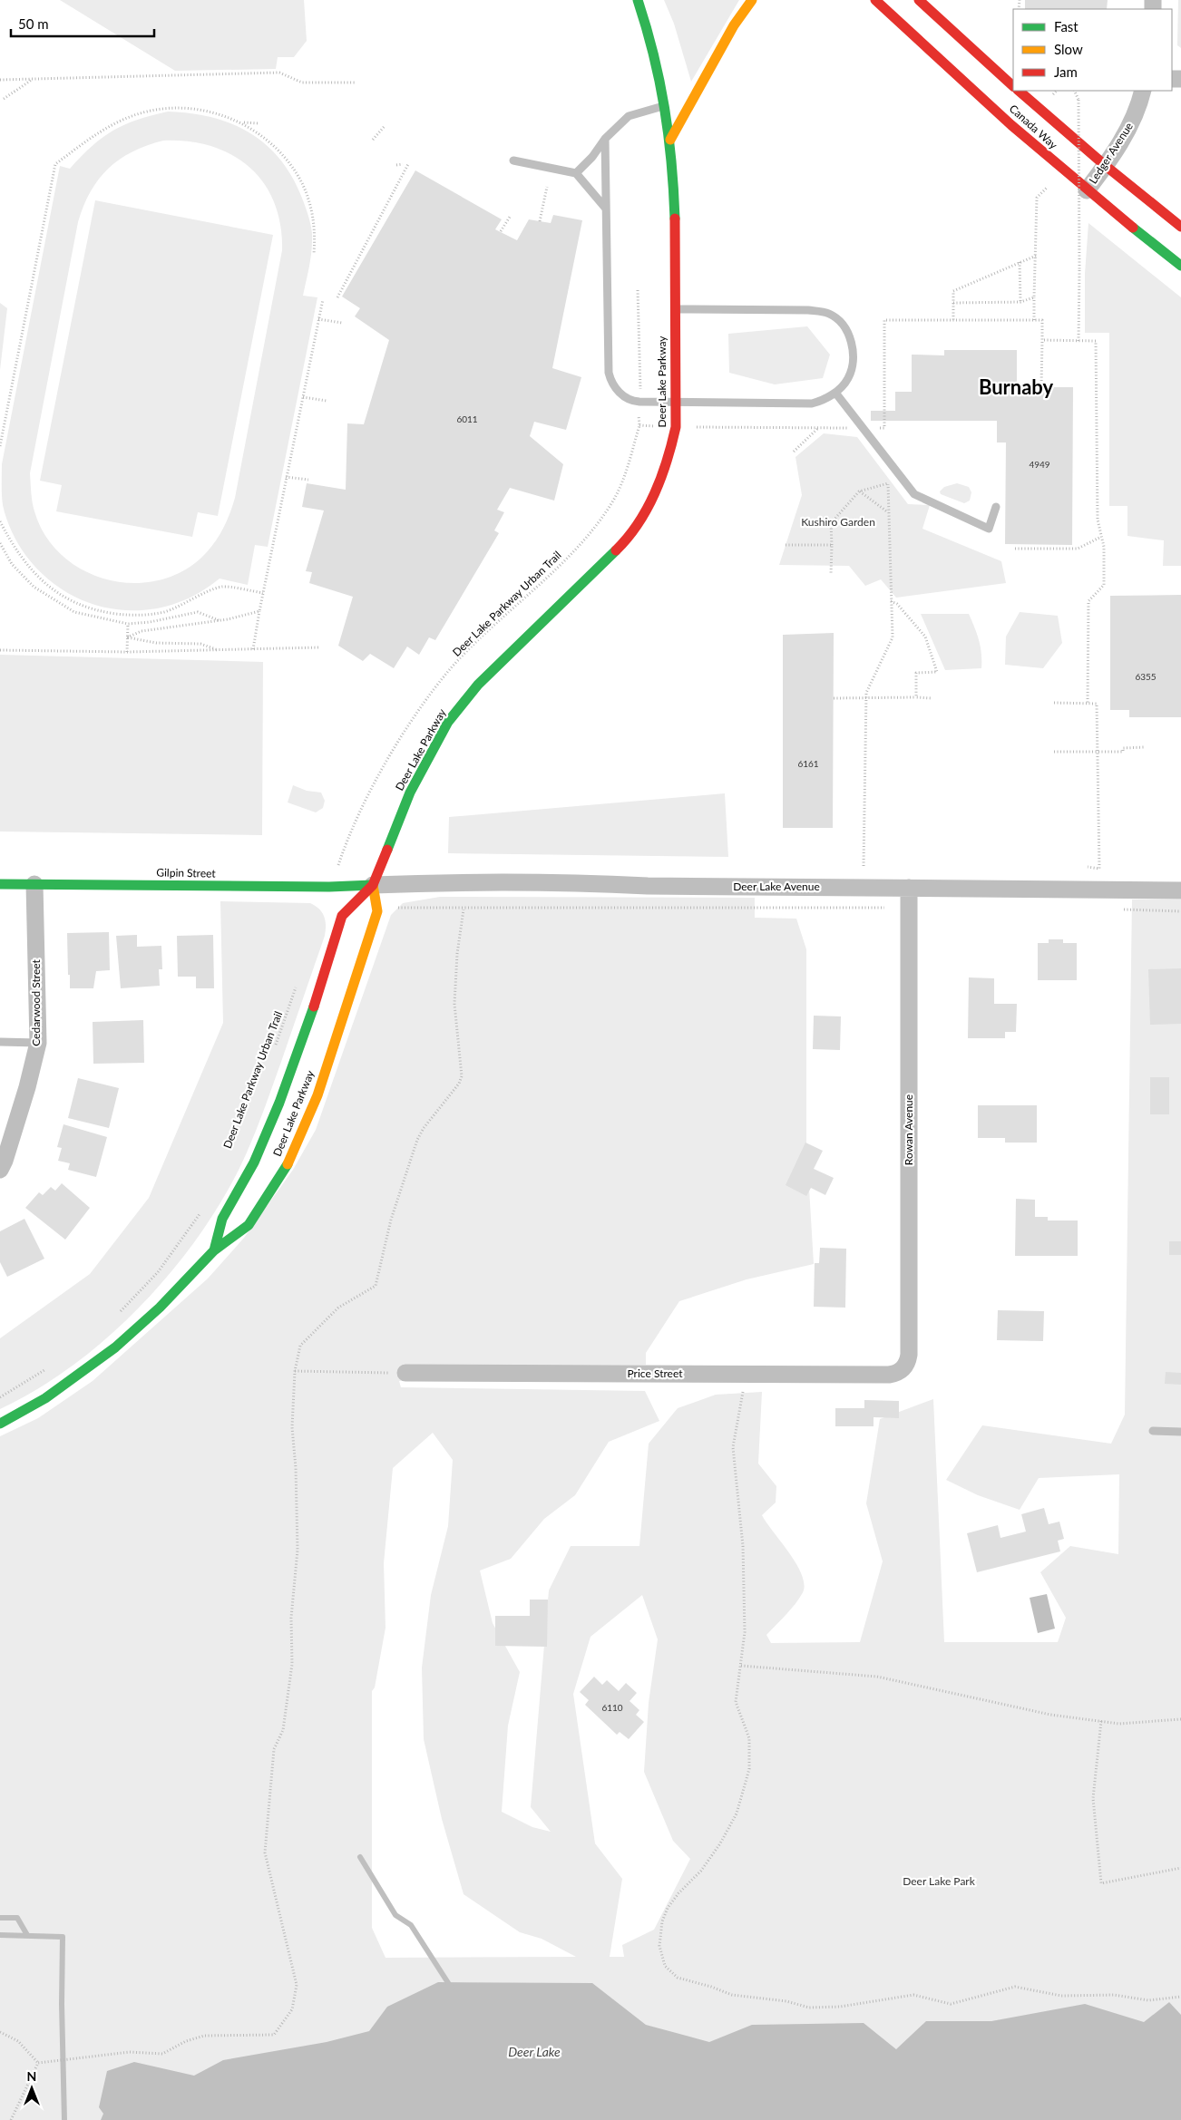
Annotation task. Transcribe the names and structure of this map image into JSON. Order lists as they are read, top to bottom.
{
  "streets": {
    "main road": ["Canada Way", "Deer Lake Parkway", "Gilpin Street"],
    "street": [
      "Ledger Avenue",
      "Deer Lake Avenue",
      "Cedarwood Street",
      "Rowan Avenue",
      "Price Street"
    ],
    "path": ["Deer Lake Parkway Urban Trail"]
  },
  "crossings": [
    ["Canada Way", "Ledger Avenue"],
    ["Deer Lake Parkway", "Gilpin Street"],
    ["Deer Lake Parkway", "Deer Lake Avenue"],
    ["Gilpin Street", "Deer Lake Avenue"],
    ["Gilpin Street", "Cedarwood Street"],
    ["Deer Lake Avenue", "Rowan Avenue"],
    ["Rowan Avenue", "Price Street"]
  ],
  "districts": ["Burnaby"],
  "water": ["Deer Lake"],
  "parks": ["Kushiro Garden", "Deer Lake Park"],
  "house_numbers": [
    "6011",
    "4949",
    "6355",
    "6161",
    "6110"
  ],
  "legend": ["Fast", "Slow", "Jam"],
  "scale_bar": "50 m",
  "north": "top"
}
